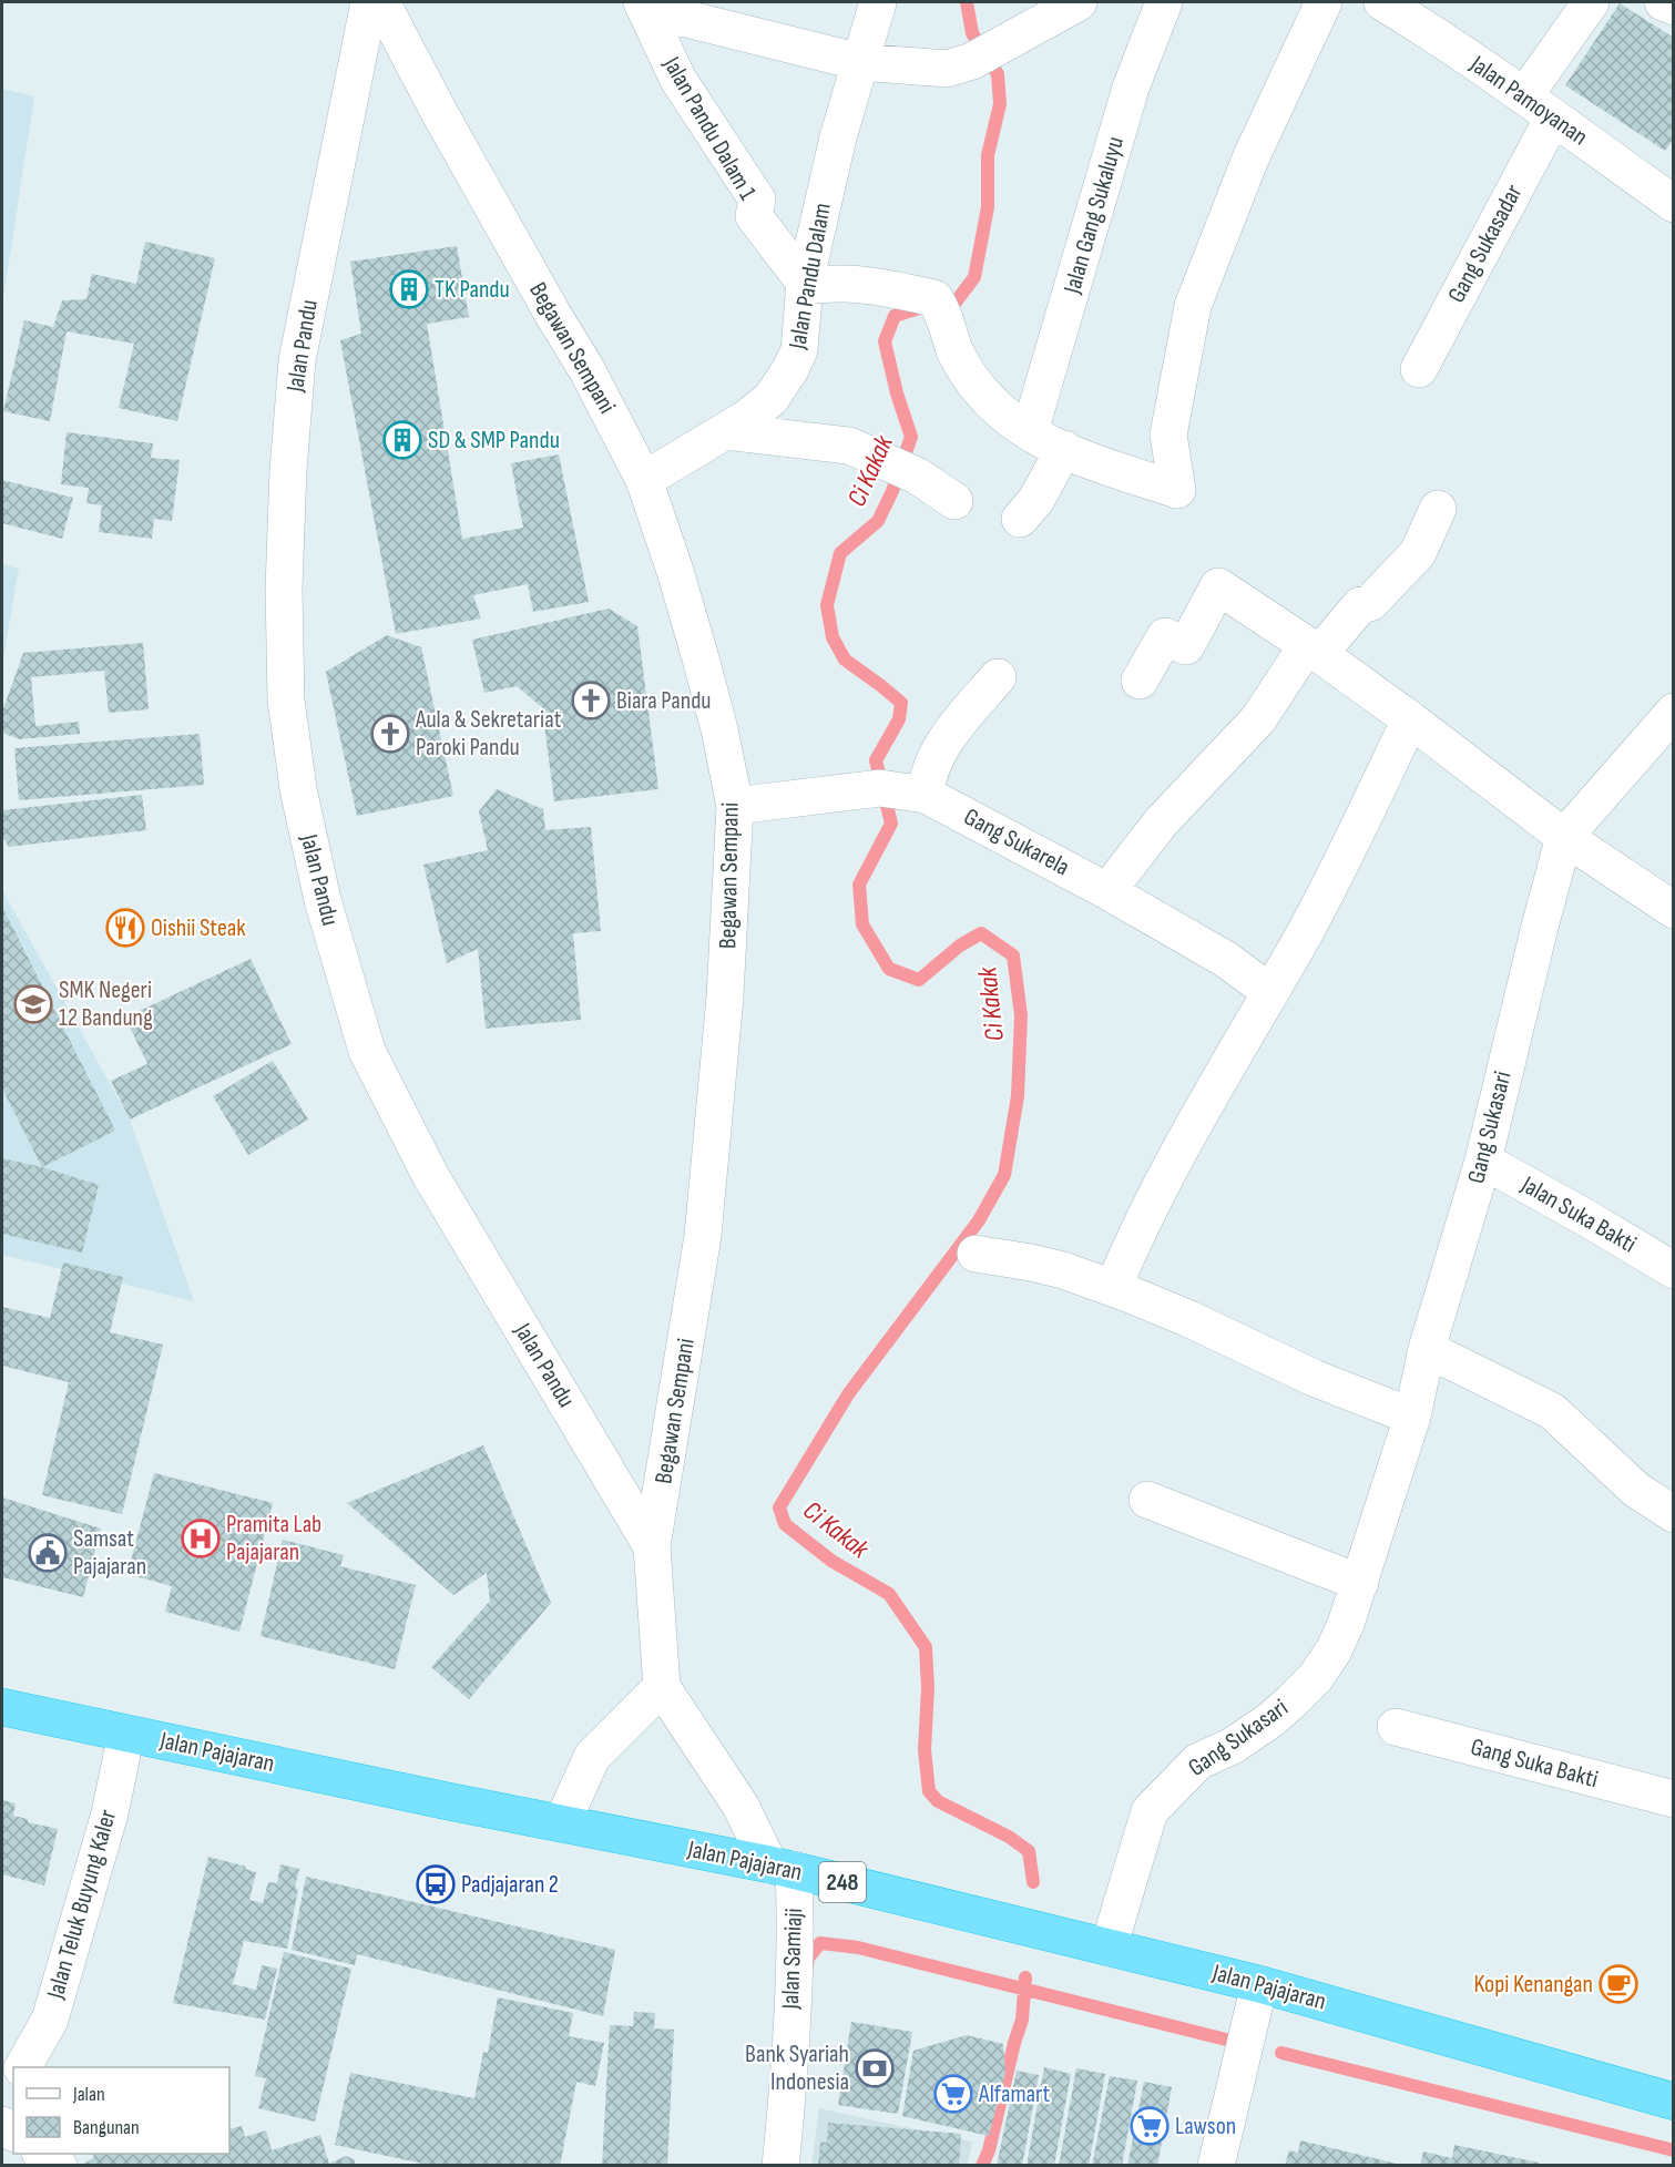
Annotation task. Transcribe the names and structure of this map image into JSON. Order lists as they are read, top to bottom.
{
  "streets": {
    "highway": ["Jalan Pajajaran", "248"],
    "street": [
      "Jalan Pamoyanan",
      "Jalan Pandu Dalam 1",
      "Jalan Gang Sukaluyu",
      "Gang Sukasadar",
      "Jalan Pandu Dalam",
      "Jalan Pandu",
      "Begawan Sempani",
      "Gang Sukarela",
      "Gang Sukasari",
      "Jalan Suka Bakti",
      "Gang Suka Bakti",
      "Jalan Teluk Buyung Kaler",
      "Jalan Samiaji"
    ]
  },
  "crossings": [
    ["Jalan Pamoyanan", "Gang Sukasadar"],
    ["Jalan Pandu Dalam 1", "Jalan Pandu Dalam"],
    ["Jalan Pandu Dalam", "Begawan Sempani"],
    ["Jalan Pandu", "Begawan Sempani"],
    ["Jalan Pandu", "Jalan Pajajaran"],
    ["Jalan Pandu", "Jalan Samiaji"],
    ["Gang Sukasari", "Jalan Suka Bakti"],
    ["Gang Sukasari", "Jalan Pajajaran"],
    ["Jalan Pajajaran", "Jalan Teluk Buyung Kaler"],
    ["Jalan Pajajaran", "Jalan Samiaji"]
  ],
  "water": ["Ci Kakak"],
  "places": {
    "building": ["TK Pandu", "SD & SMP Pandu"],
    "church": ["Biara Pandu", "Aula & Sekretariat Paroki Pandu"],
    "restaurant": ["Oishii Steak"],
    "school or university": ["SMK Negeri 12 Bandung"],
    "hospital": ["Pramita Lab Pajajaran"],
    "public building": ["Samsat Pajajaran"],
    "bus stop": ["Padjajaran 2"],
    "cafe": ["Kopi Kenangan"],
    "bank": ["Bank Syariah Indonesia"],
    "supermarket": ["Alfamart", "Lawson"]
  },
  "legend": ["Jalan", "Bangunan"]
}
